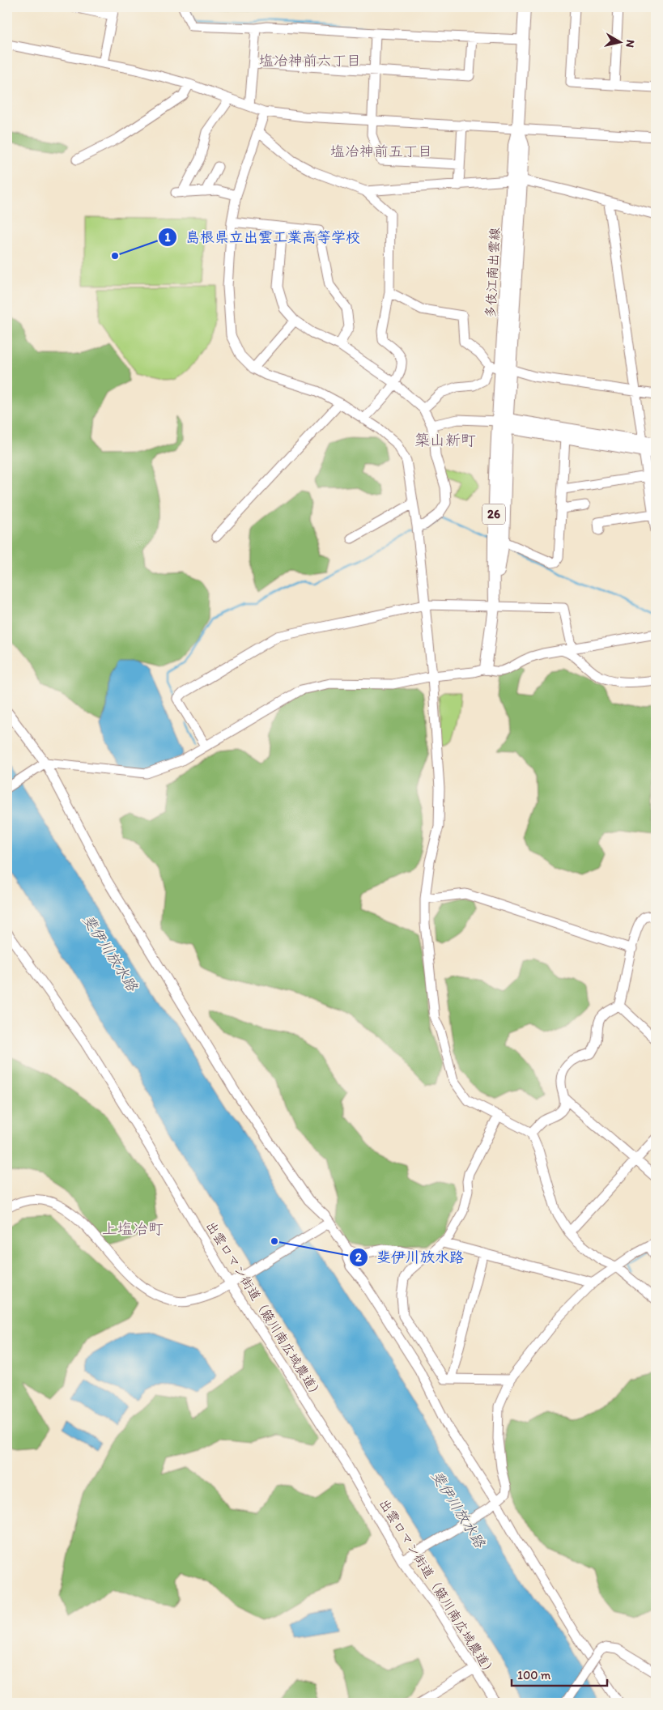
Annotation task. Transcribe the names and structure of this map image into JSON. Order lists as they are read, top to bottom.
{
  "streets": {
    "main road": ["多伎江南出雲線", "26"],
    "street": ["出雲ロマン街道（簸川南広域農道）"]
  },
  "crossings": [
    ["多伎江南出雲線", "26"]
  ],
  "districts": [
    "塩冶神前六丁目",
    "塩冶神前五丁目",
    "築山新町",
    "上塩冶町"
  ],
  "water": ["斐伊川放水路"],
  "places": ["島根県立出雲工業高等学校", "斐伊川放水路"],
  "scale_bar": "100 m",
  "north": "right"
}
